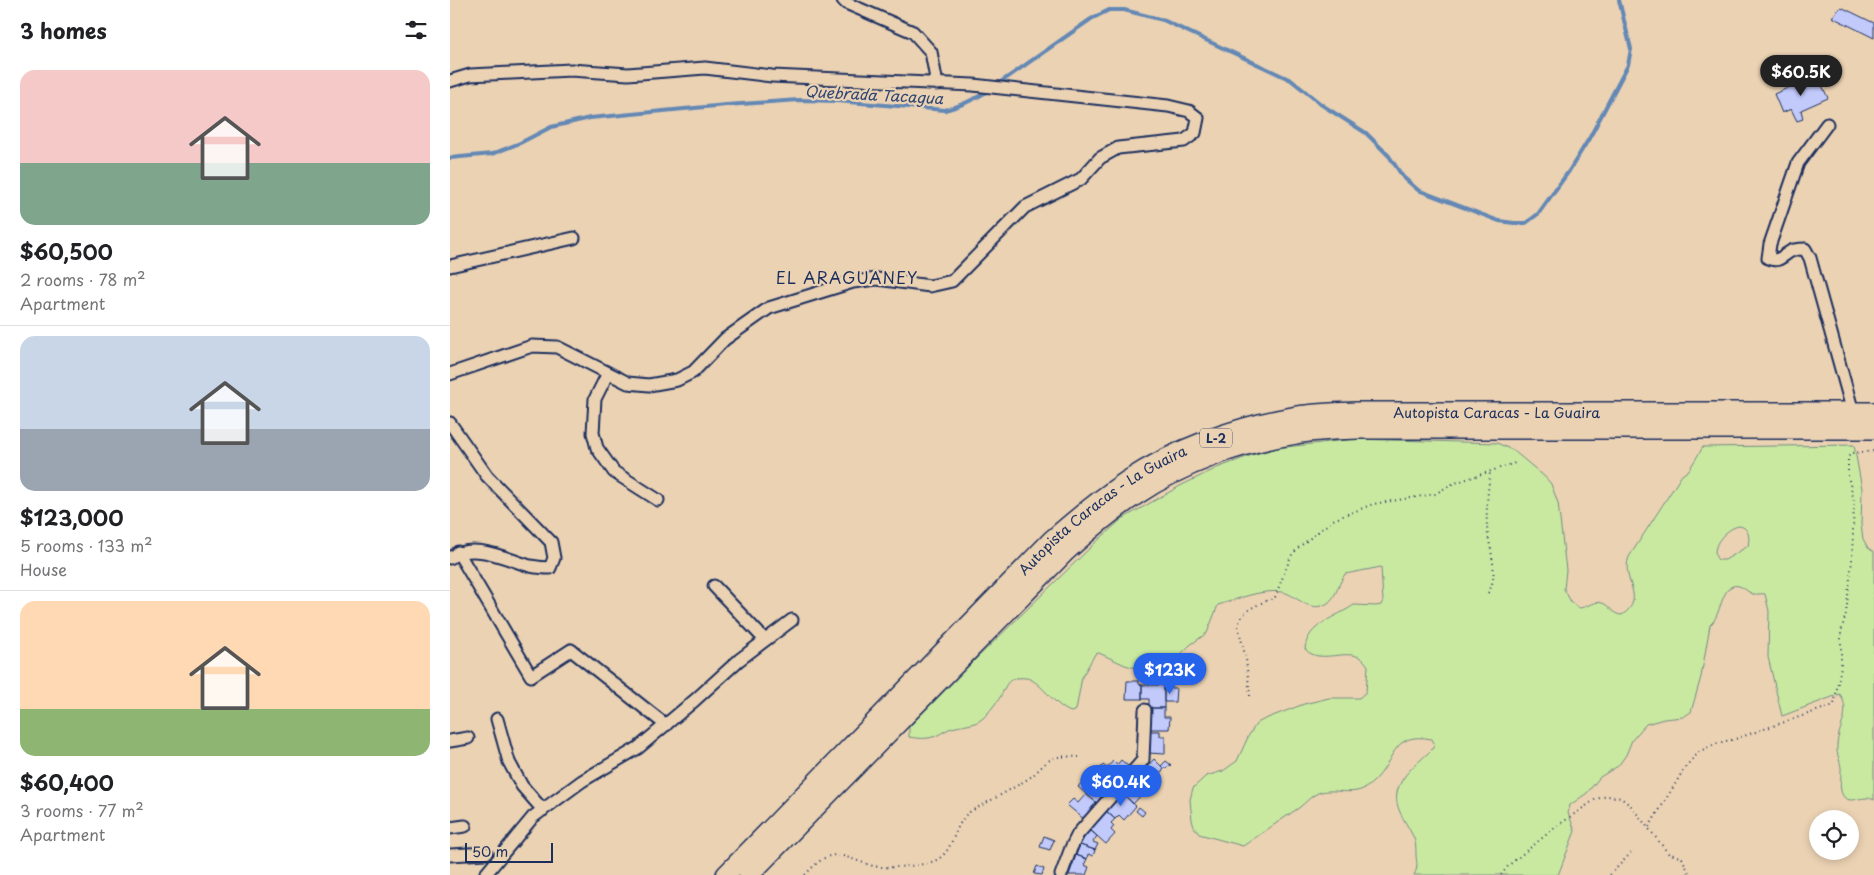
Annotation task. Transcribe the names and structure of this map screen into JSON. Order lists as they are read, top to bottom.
{
  "streets": {
    "highway": ["Autopista Caracas - La Guaira", "L-2"]
  },
  "districts": ["EL ARAGUANEY"],
  "water": ["Quebrada Tacagua"],
  "scale_bar": "50 m",
  "page": {
    "heading": "3 homes",
    "price": ["$60.5K", "$123K", "$60.4K"],
    "list": [
      {
        "name": "$60,500",
        "note": "2 rooms · 78 m² · Apartment"
      },
      {
        "name": "$123,000",
        "note": "5 rooms · 133 m² · House"
      },
      {
        "name": "$60,400",
        "note": "3 rooms · 77 m² · Apartment"
      }
    ],
    "scale": "50 m"
  }
}
